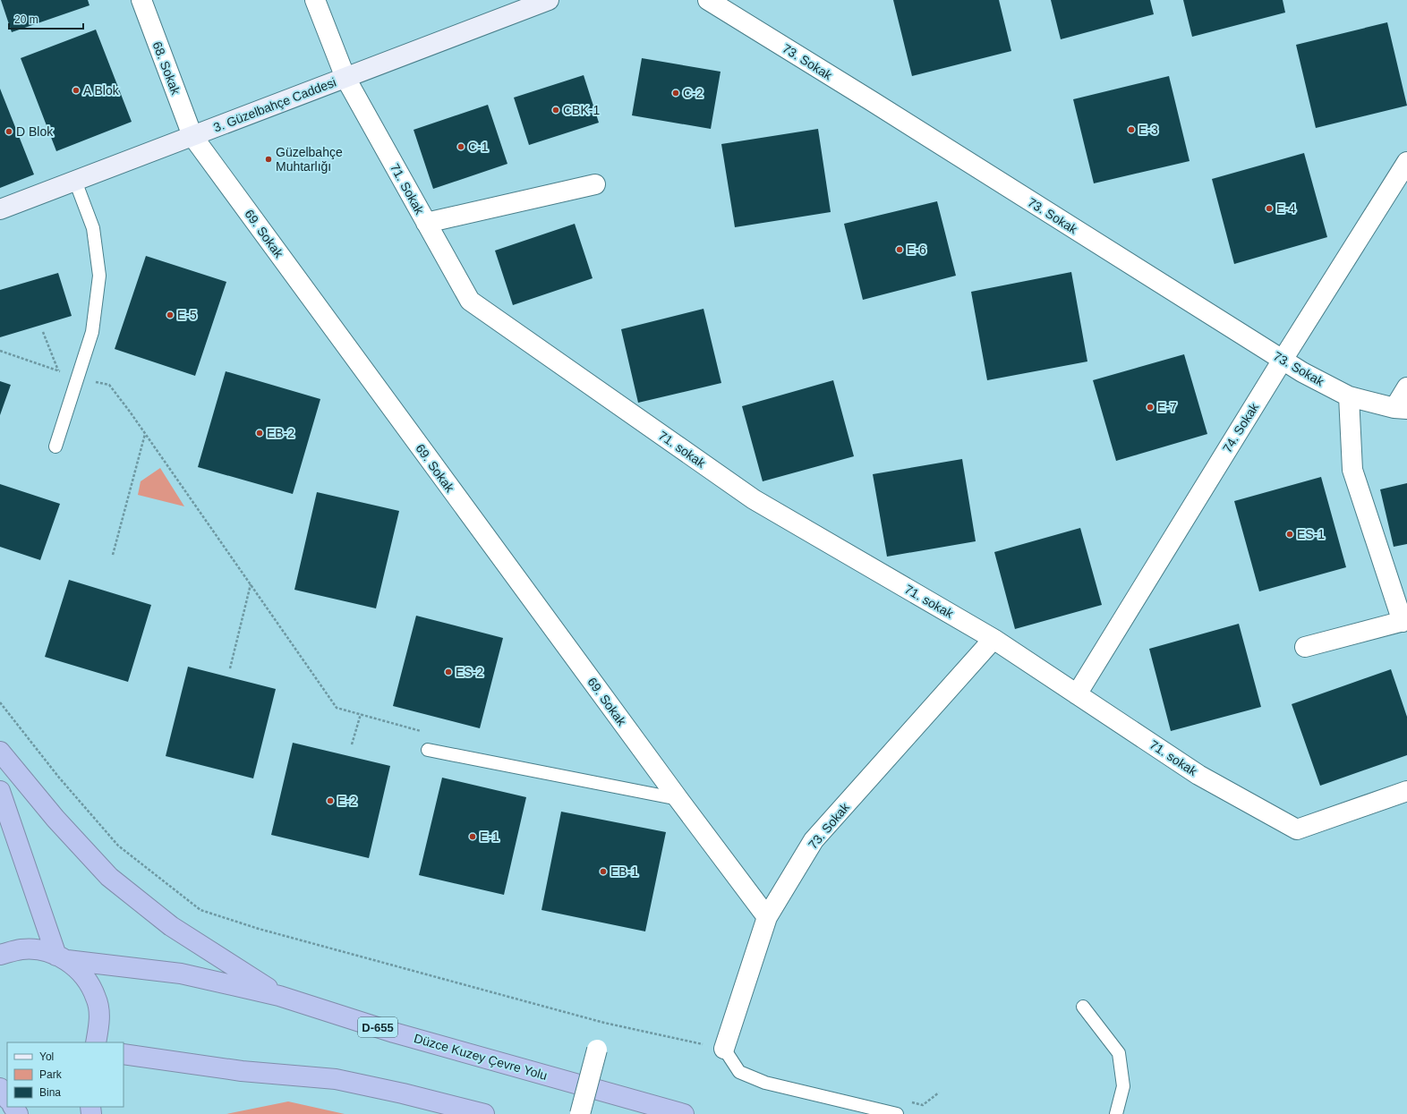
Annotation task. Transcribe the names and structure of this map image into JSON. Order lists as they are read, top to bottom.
{
  "streets": {
    "highway": ["D-655", "Düzce Kuzey Çevre Yolu"],
    "street": [
      "73. Sokak",
      "68. Sokak",
      "3. Güzelbahçe Caddesi",
      "71. Sokak",
      "69. Sokak",
      "74. Sokak",
      "71. sokak"
    ]
  },
  "crossings": [
    ["73. Sokak", "69. Sokak"],
    ["73. Sokak", "74. Sokak"],
    ["73. Sokak", "71. sokak"],
    ["68. Sokak", "3. Güzelbahçe Caddesi"],
    ["68. Sokak", "69. Sokak"],
    ["3. Güzelbahçe Caddesi", "71. Sokak"],
    ["3. Güzelbahçe Caddesi", "69. Sokak"],
    ["71. Sokak", "71. sokak"],
    ["74. Sokak", "71. sokak"]
  ],
  "places": [
    "A Blok",
    "C-2",
    "CBK-1",
    "E-3",
    "D Blok",
    "C-1",
    "Güzelbahçe Muhtarlığı",
    "E-4",
    "E-6",
    "E-5",
    "E-7",
    "EB-2",
    "ES-1",
    "ES-2",
    "E-2",
    "E-1",
    "EB-1"
  ],
  "legend": ["Yol", "Park", "Bina"],
  "scale_bar": "20 m"
}
